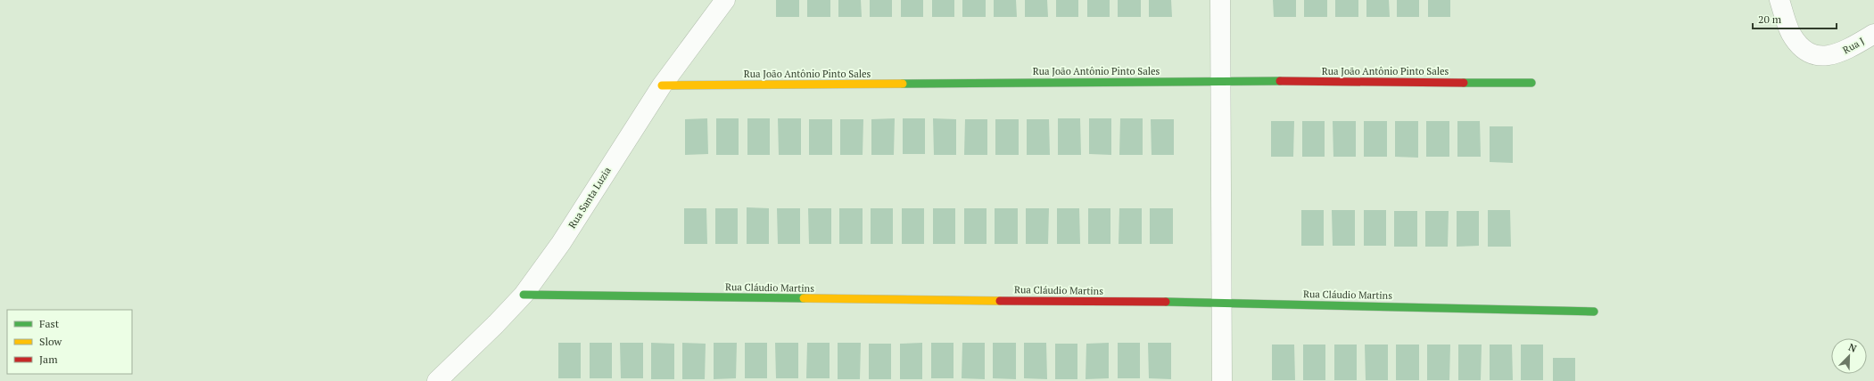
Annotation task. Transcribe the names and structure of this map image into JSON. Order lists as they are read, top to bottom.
{
  "streets": {
    "street": [
      "Rua J",
      "Rua João Antônio Pinto Sales",
      "Rua Santa Luzia",
      "Rua Cláudio Martins"
    ]
  },
  "crossings": [
    ["Rua João Antônio Pinto Sales", "Rua Santa Luzia"],
    ["Rua Santa Luzia", "Rua Cláudio Martins"]
  ],
  "legend": ["Fast", "Slow", "Jam"],
  "scale_bar": "20 m",
  "north": "top right"
}
